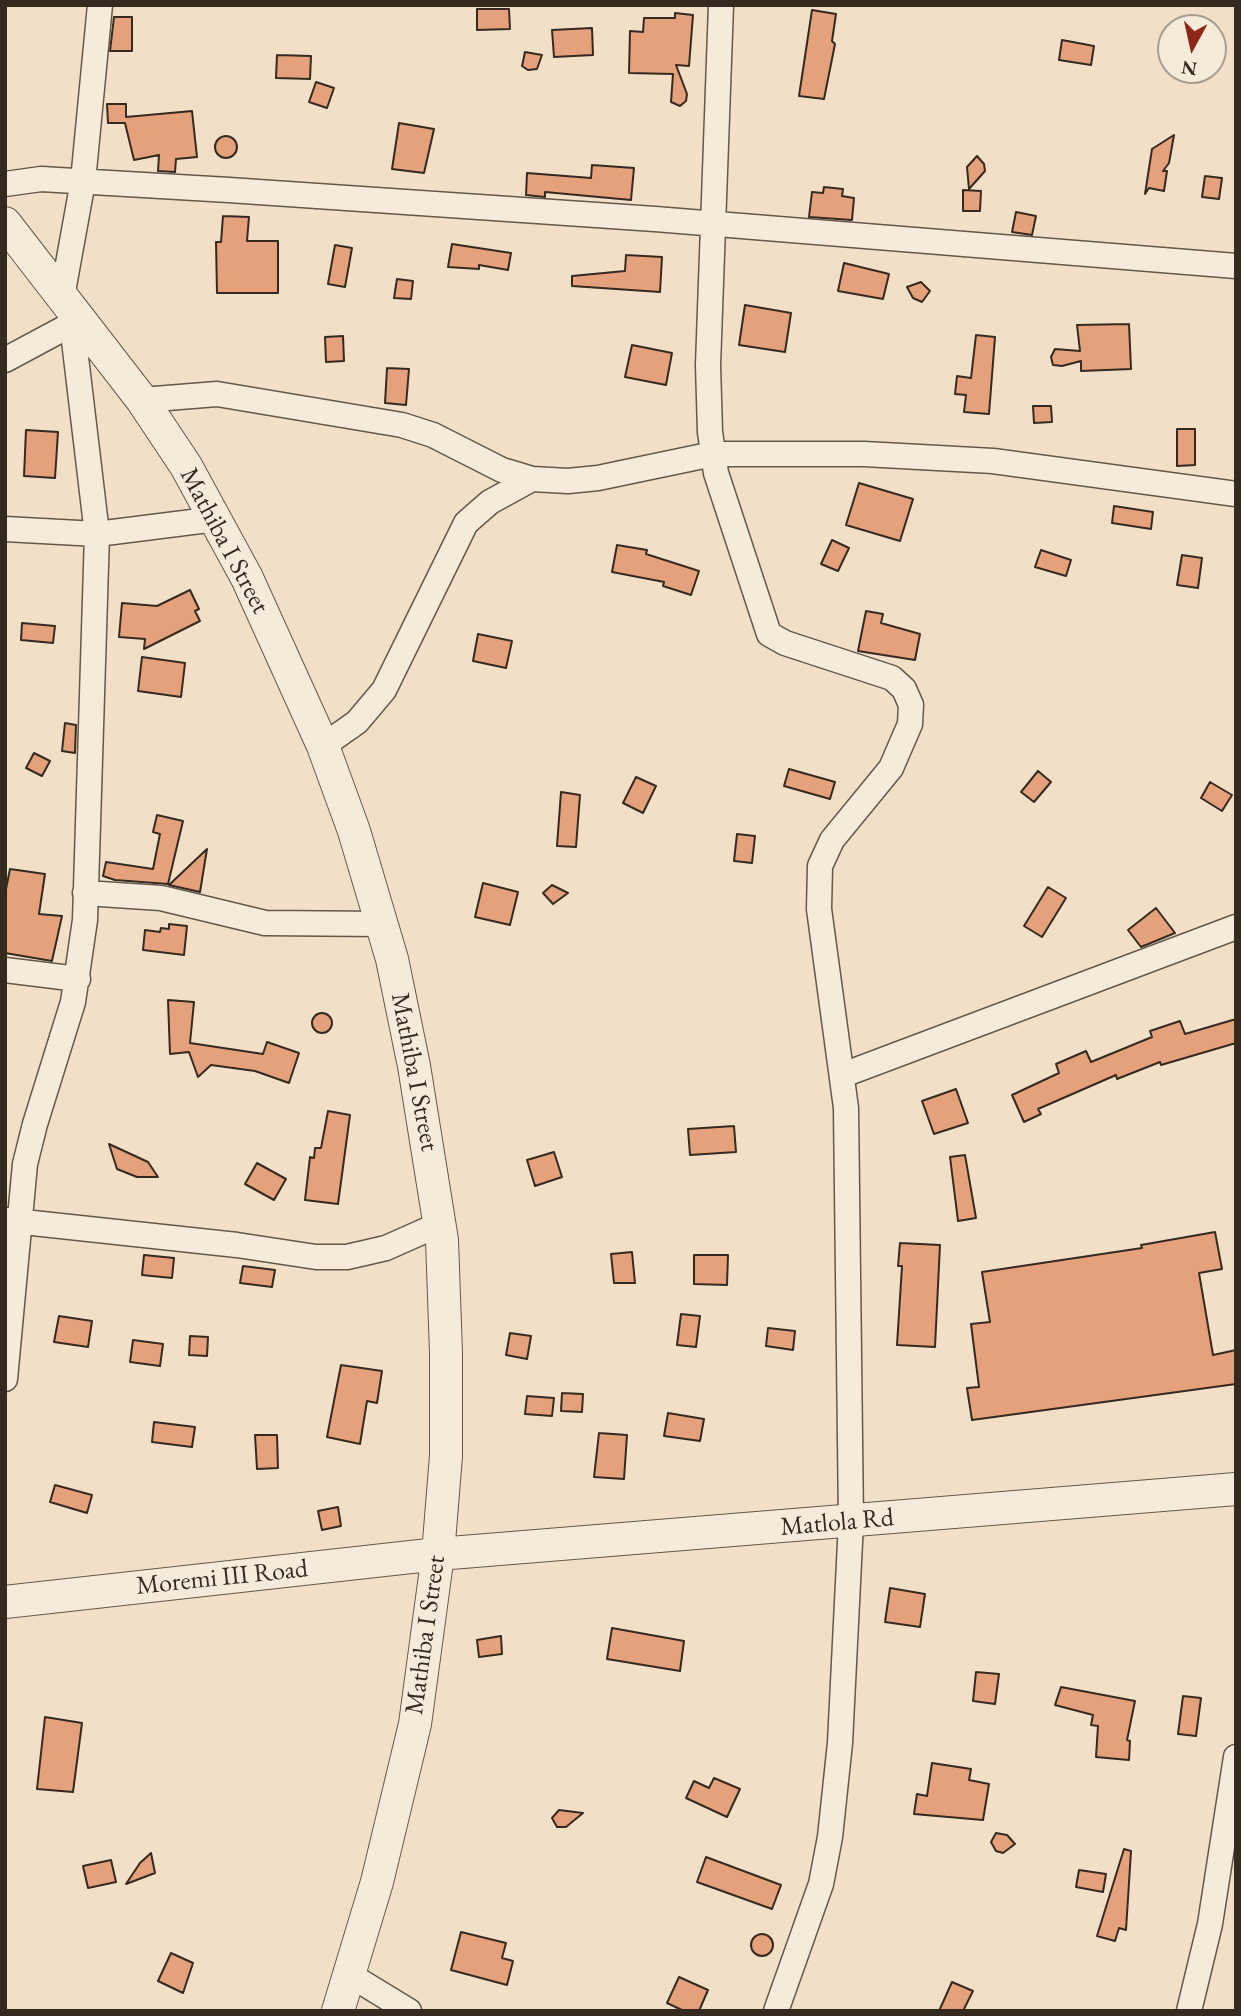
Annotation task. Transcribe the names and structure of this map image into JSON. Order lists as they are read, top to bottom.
{
  "streets": {
    "street": ["Mathiba I Street", "Matlola Rd", "Moremi III Road"]
  },
  "crossings": [
    ["Mathiba I Street", "Matlola Rd"],
    ["Mathiba I Street", "Moremi III Road"],
    ["Matlola Rd", "Moremi III Road"]
  ],
  "north": "bottom"
}
